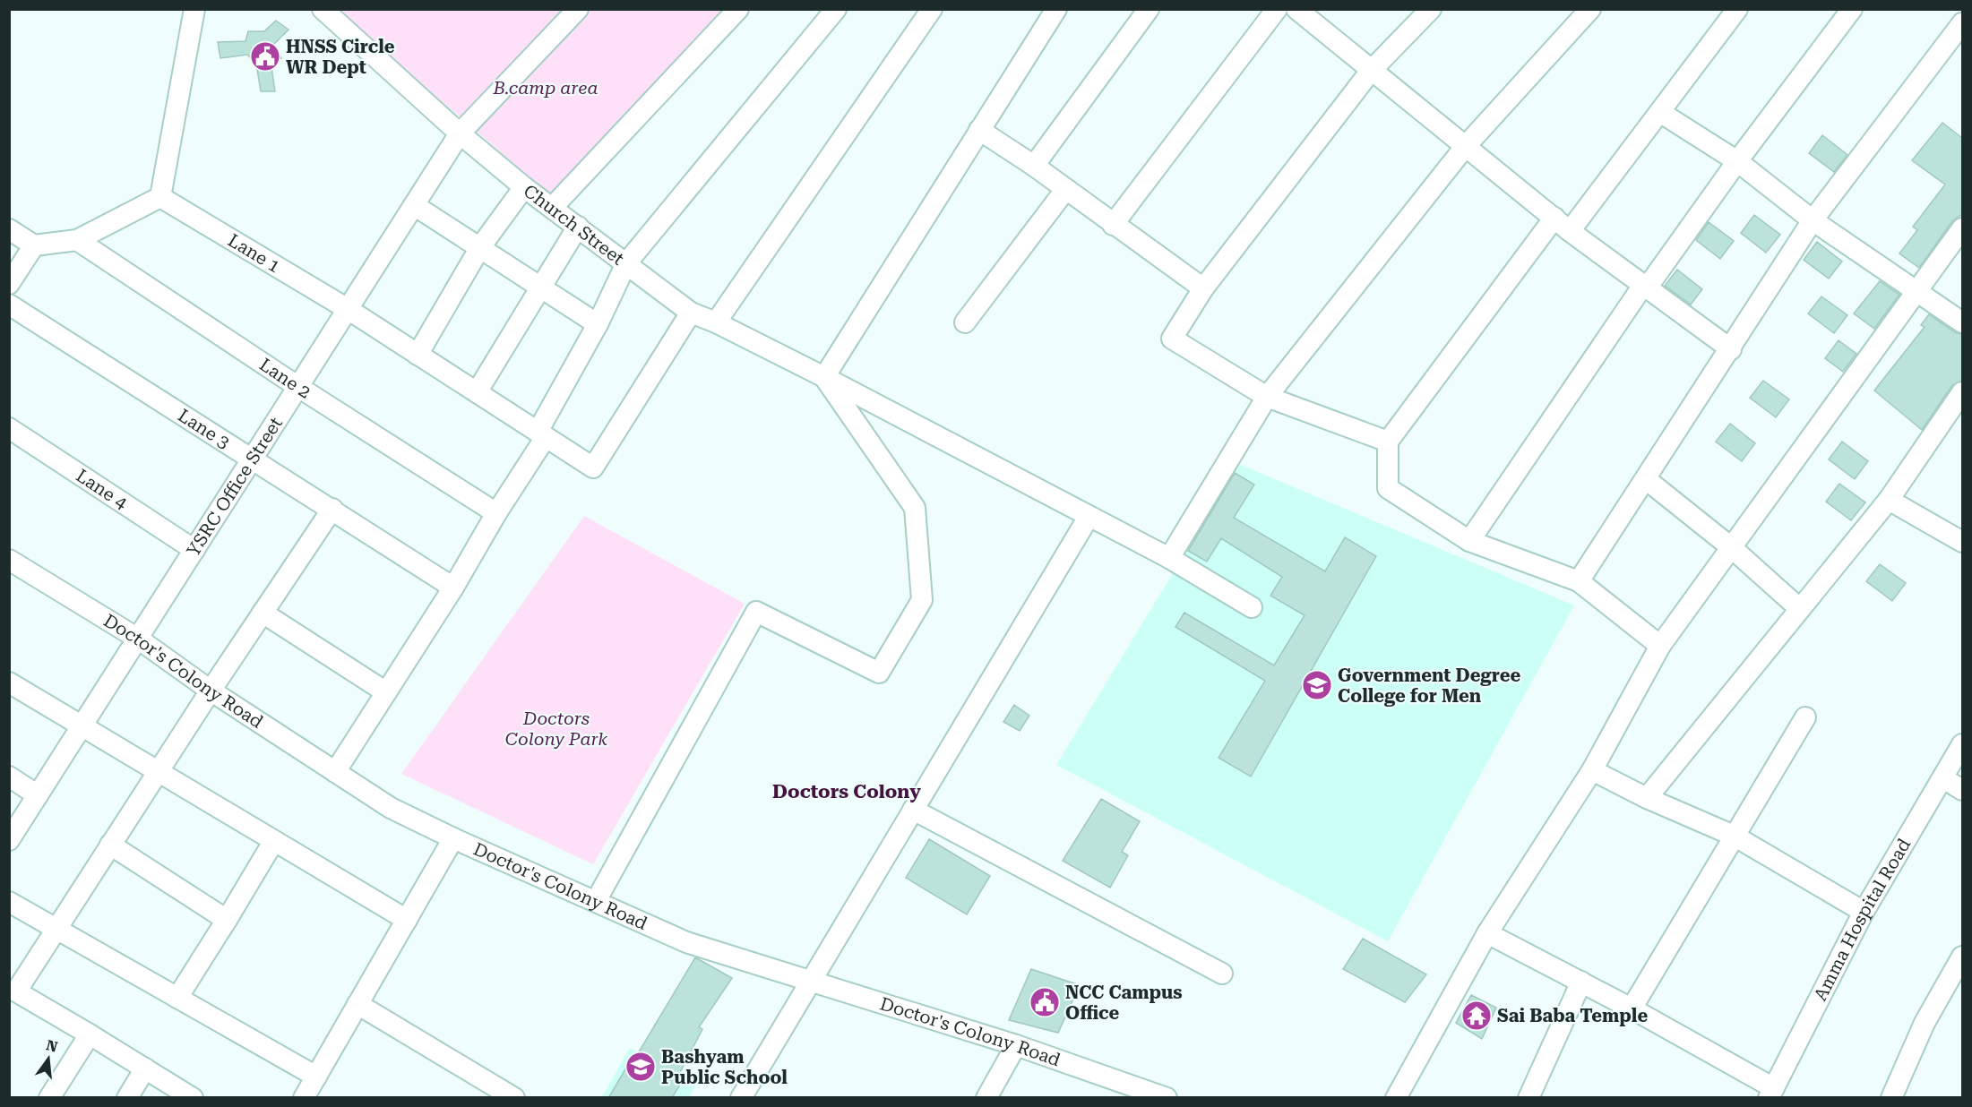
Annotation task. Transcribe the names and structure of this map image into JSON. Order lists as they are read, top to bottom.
{
  "streets": {
    "street": [
      "Church Street",
      "Lane 1",
      "Lane 2",
      "Lane 3",
      "YSRC Office Street",
      "Lane 4",
      "Doctor's Colony Road",
      "Amma Hospital Road"
    ]
  },
  "crossings": [
    ["Church Street", "Lane 1"],
    ["Church Street", "YSRC Office Street"],
    ["Lane 1", "YSRC Office Street"],
    ["Lane 2", "YSRC Office Street"],
    ["Lane 3", "YSRC Office Street"],
    ["YSRC Office Street", "Lane 4"],
    ["YSRC Office Street", "Doctor's Colony Road"]
  ],
  "districts": ["Doctors Colony"],
  "parks": ["B.camp area", "Doctors Colony Park"],
  "places": {
    "public building": ["HNSS Circle WR Dept", "NCC Campus Office"],
    "school or university": ["Government Degree College for Men", "Bashyam Public School"],
    "temple": ["Sai Baba Temple"]
  },
  "north": "top"
}
